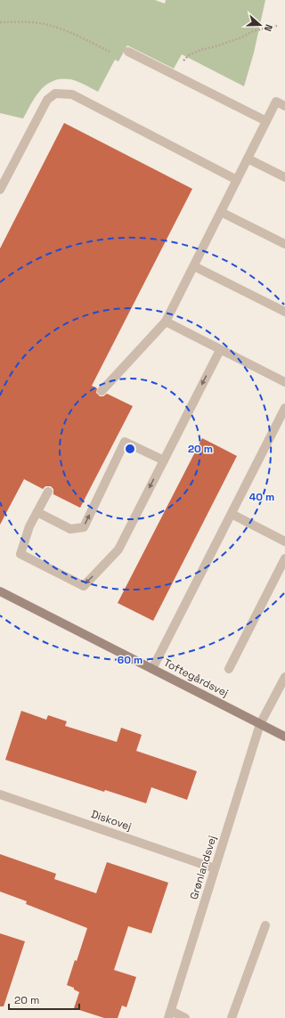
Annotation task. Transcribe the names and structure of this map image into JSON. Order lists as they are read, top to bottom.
{
  "streets": {
    "street": ["Toftegårdsvej", "Diskovej", "Grønlandsvej"]
  },
  "crossings": [
    ["Toftegårdsvej", "Grønlandsvej"],
    ["Diskovej", "Grønlandsvej"]
  ],
  "scale_bar": "20 m",
  "north": "right",
  "rings": ["20 m", "40 m", "60 m"]
}
